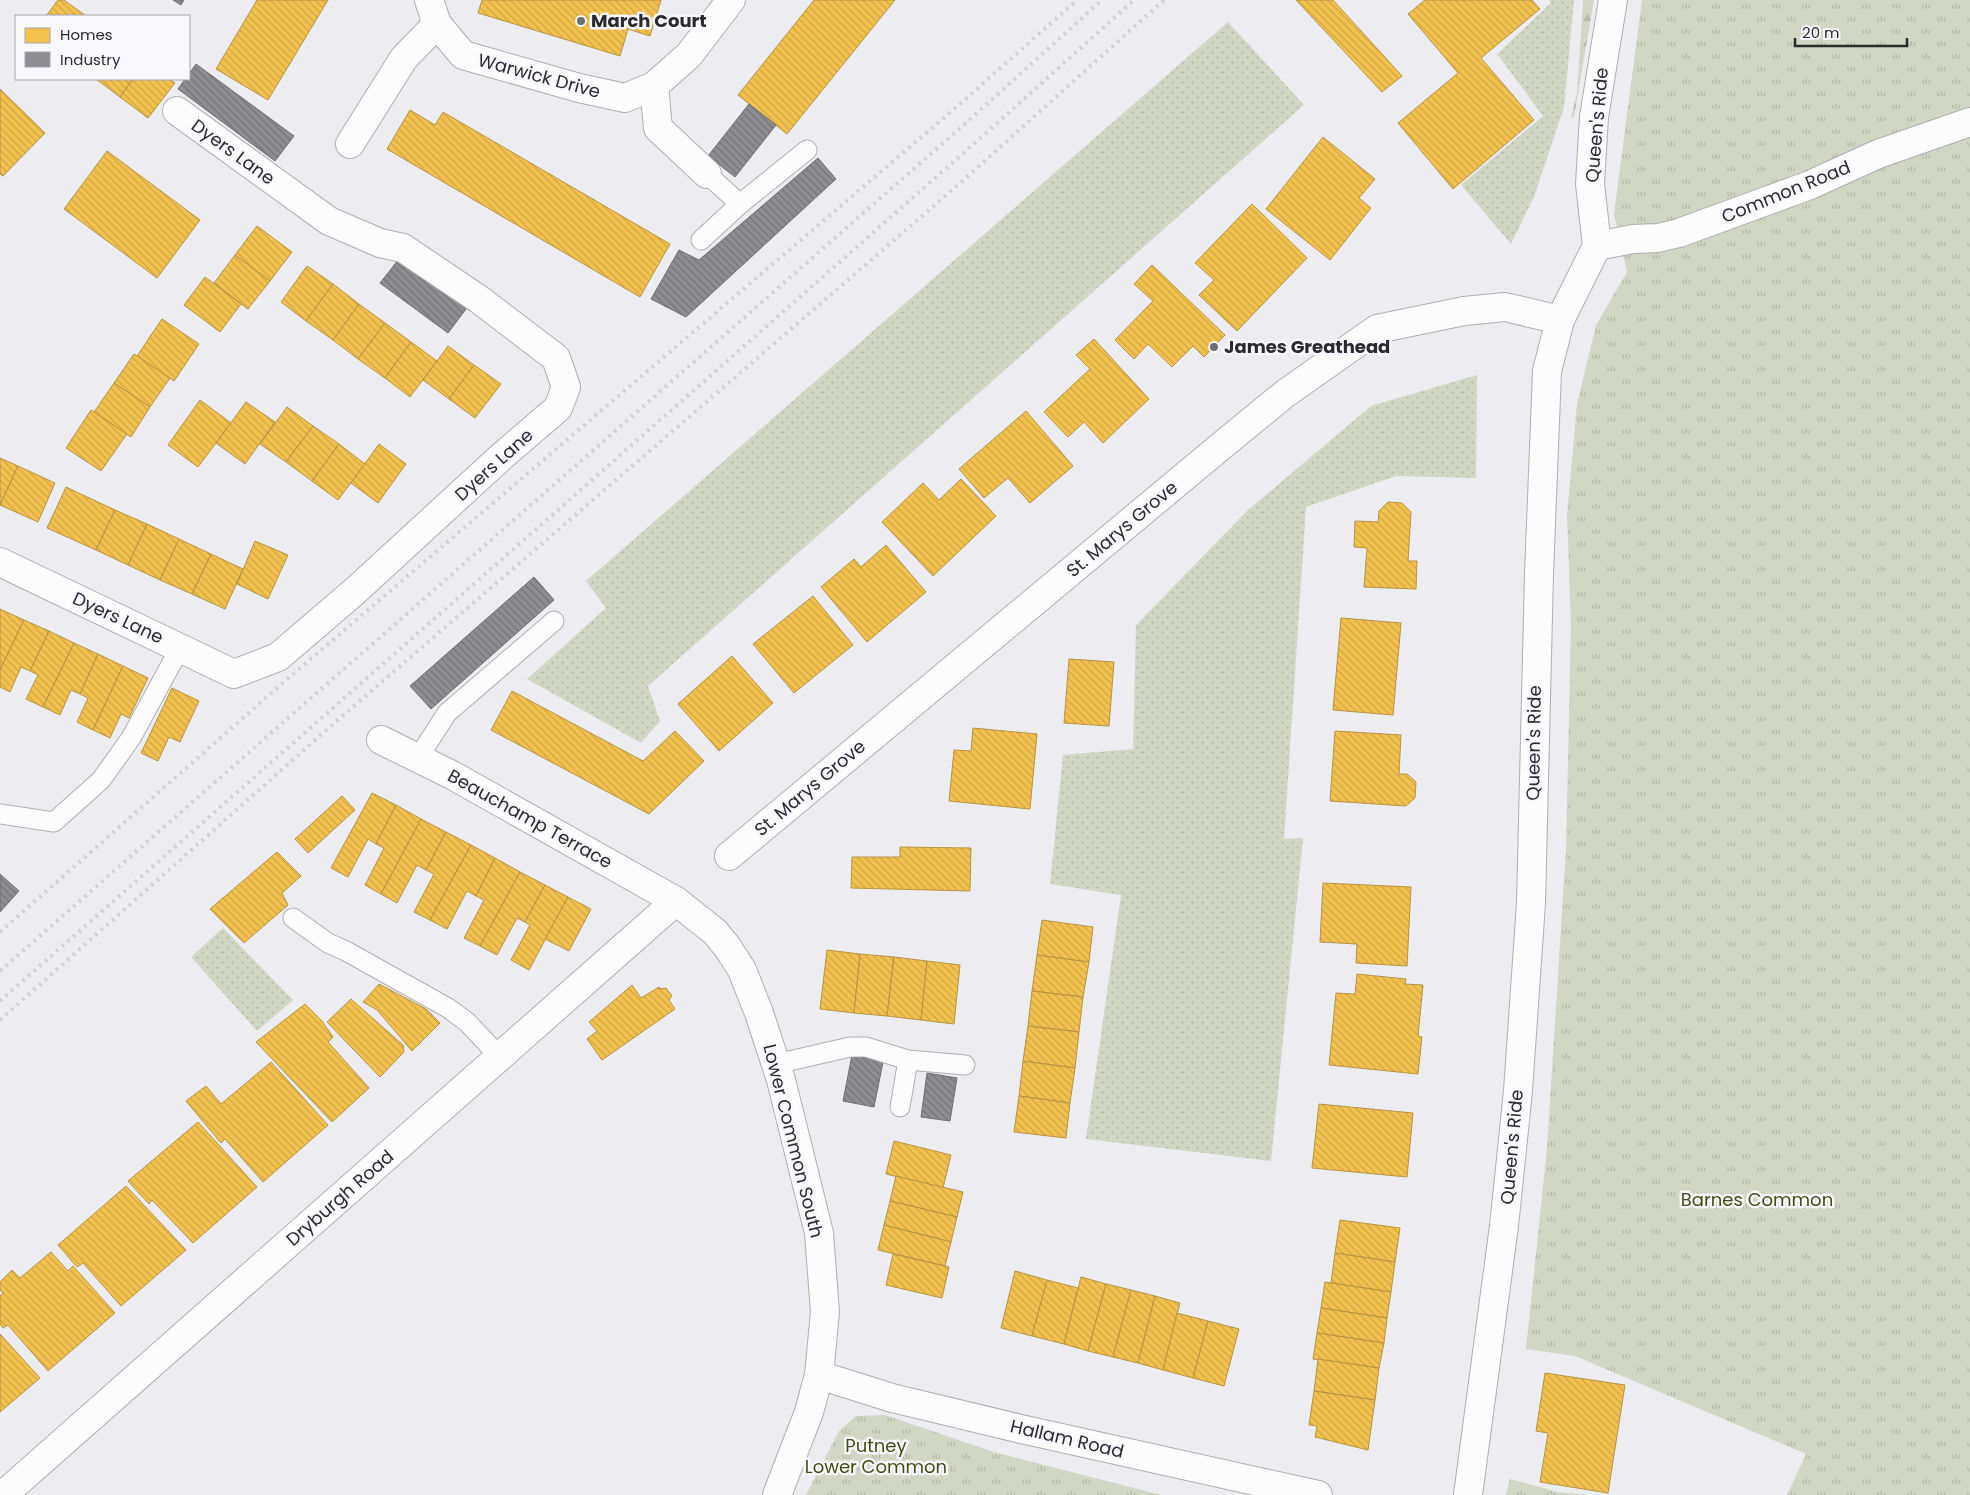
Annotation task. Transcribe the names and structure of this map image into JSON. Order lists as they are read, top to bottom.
{
  "streets": {
    "street": [
      "Warwick Drive",
      "Queen's Ride",
      "Dyers Lane",
      "Common Road",
      "St. Marys Grove",
      "Beauchamp Terrace",
      "Lower Common South",
      "Dryburgh Road",
      "Hallam Road"
    ]
  },
  "crossings": [
    ["Queen's Ride", "Common Road"],
    ["Queen's Ride", "St. Marys Grove"],
    ["Beauchamp Terrace", "Lower Common South"],
    ["Beauchamp Terrace", "Dryburgh Road"],
    ["Lower Common South", "Dryburgh Road"],
    ["Lower Common South", "Hallam Road"]
  ],
  "parks": ["Barnes Common", "Putney Lower Common"],
  "places": ["March Court", "James Greathead"],
  "legend": ["Homes", "Industry"],
  "scale_bar": "20 m"
}
